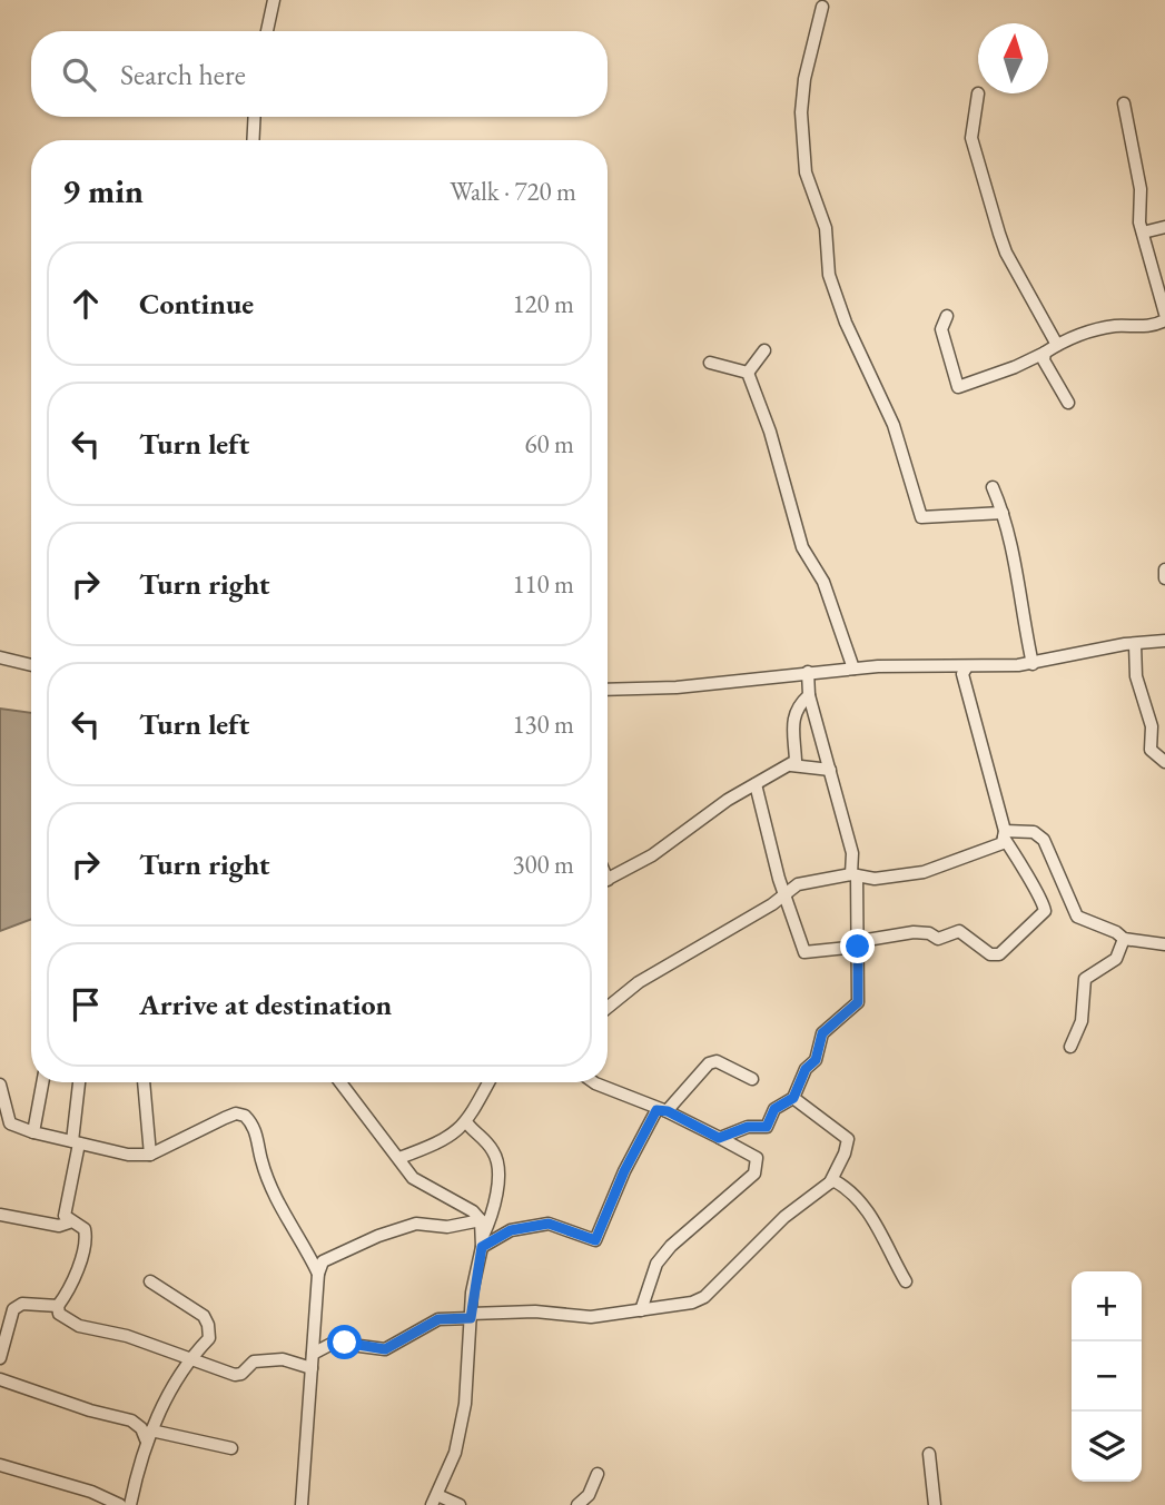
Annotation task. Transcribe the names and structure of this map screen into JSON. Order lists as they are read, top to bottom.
{
  "north": "top",
  "page": {
    "search": "Search here",
    "heading": ["9 min", "Walk · 720 m"],
    "list": [
      ["Continue", "120 m"],
      ["Turn left", "60 m"],
      ["Turn right", "110 m"],
      ["Turn left", "130 m"],
      ["Turn right", "300 m"],
      "Arrive at destination"
    ],
    "map_buttons": ["+", "−"]
  }
}
